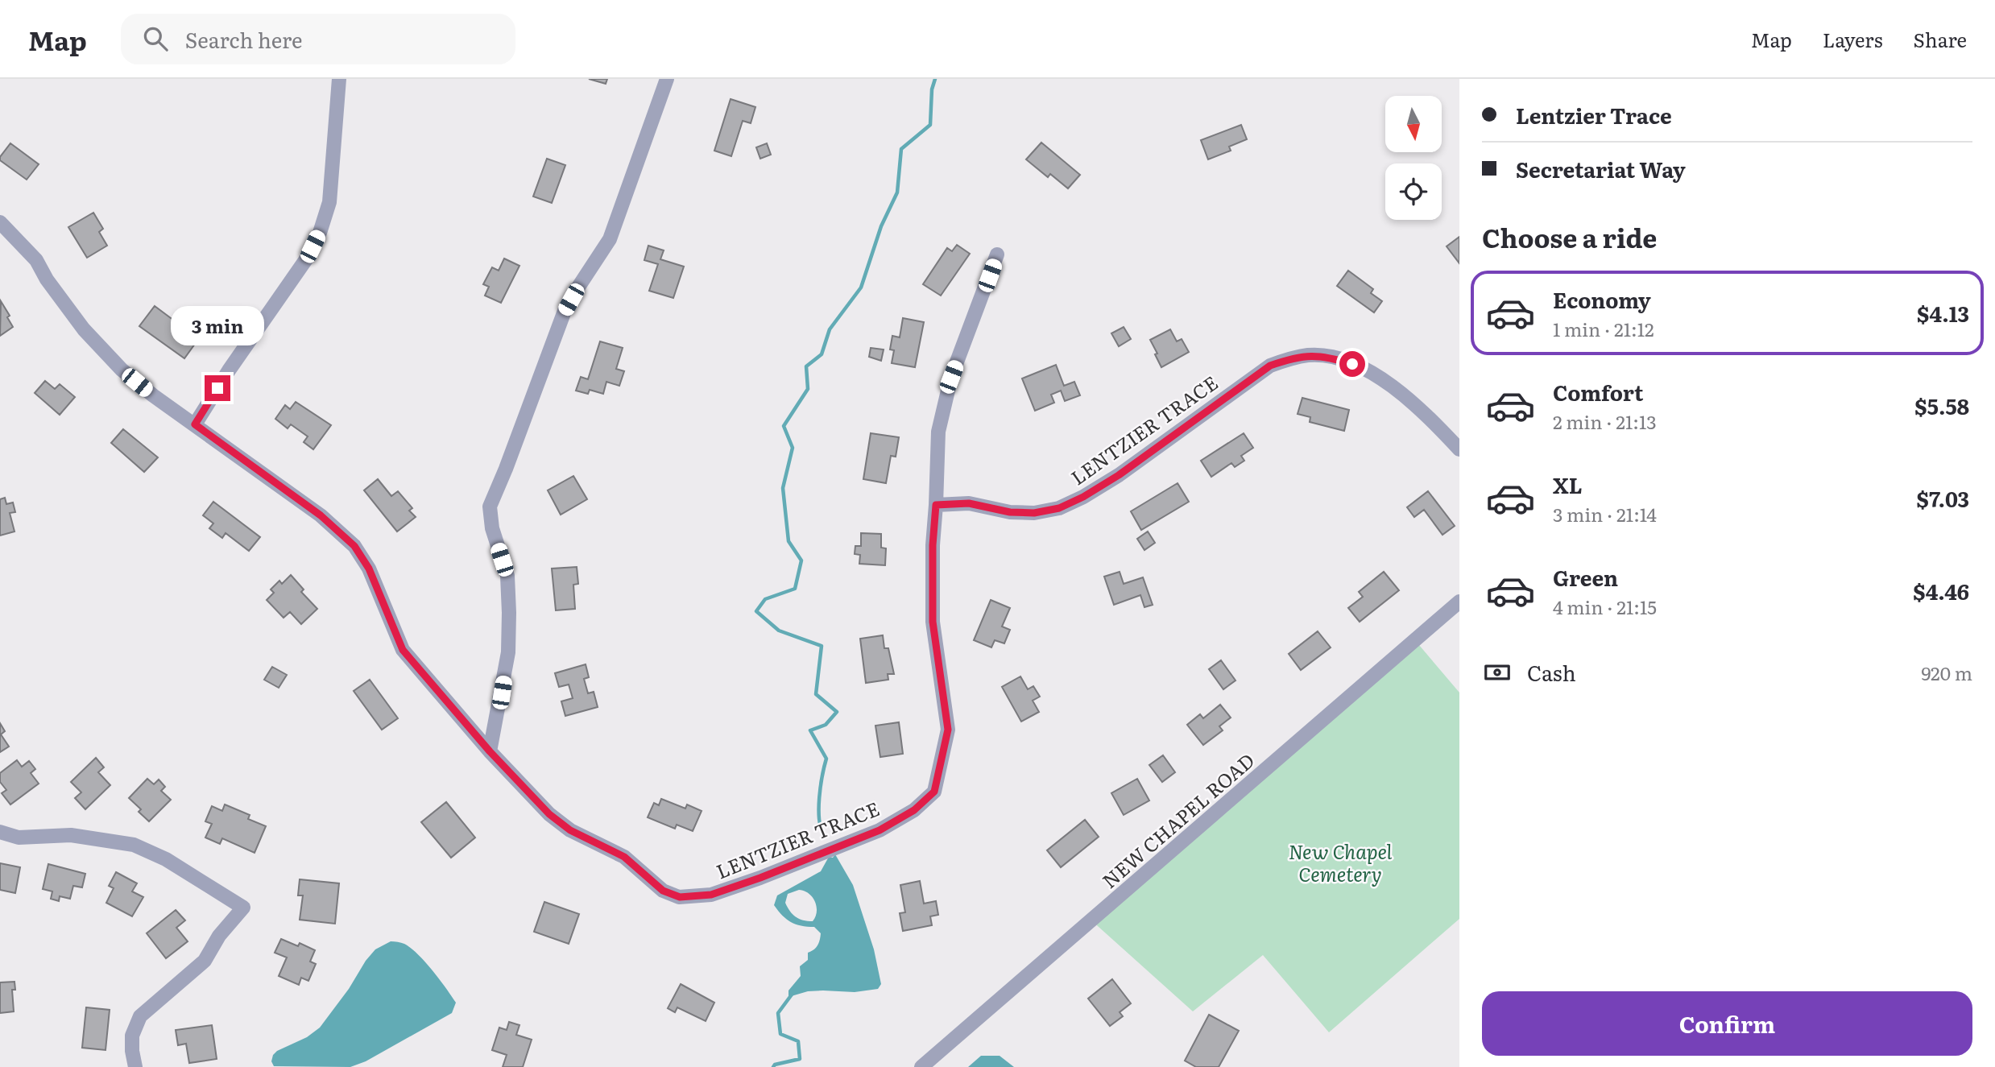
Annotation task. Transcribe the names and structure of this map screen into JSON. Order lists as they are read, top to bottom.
{
  "streets": {
    "street": ["LENTZIER TRACE", "NEW CHAPEL ROAD"]
  },
  "parks": ["New Chapel Cemetery"],
  "north": "bottom",
  "page": {
    "header": "Map",
    "search": "Search here",
    "nav": ["Map", "Layers", "Share"],
    "banner": ["Lentzier Trace", "Secretariat Way"],
    "heading": "Choose a ride",
    "list": [
      {
        "name": "Economy",
        "note": "1 min · 21:12",
        "value": "$4.13"
      },
      {
        "name": "Comfort",
        "note": "2 min · 21:13",
        "value": "$5.58"
      },
      {
        "name": "XL",
        "note": "3 min · 21:14",
        "value": "$7.03"
      },
      {
        "name": "Green",
        "note": "4 min · 21:15",
        "value": "$4.46"
      }
    ],
    "bubble": "3 min",
    "pay": ["Cash", "920 m"],
    "buttons": "Confirm"
  }
}
